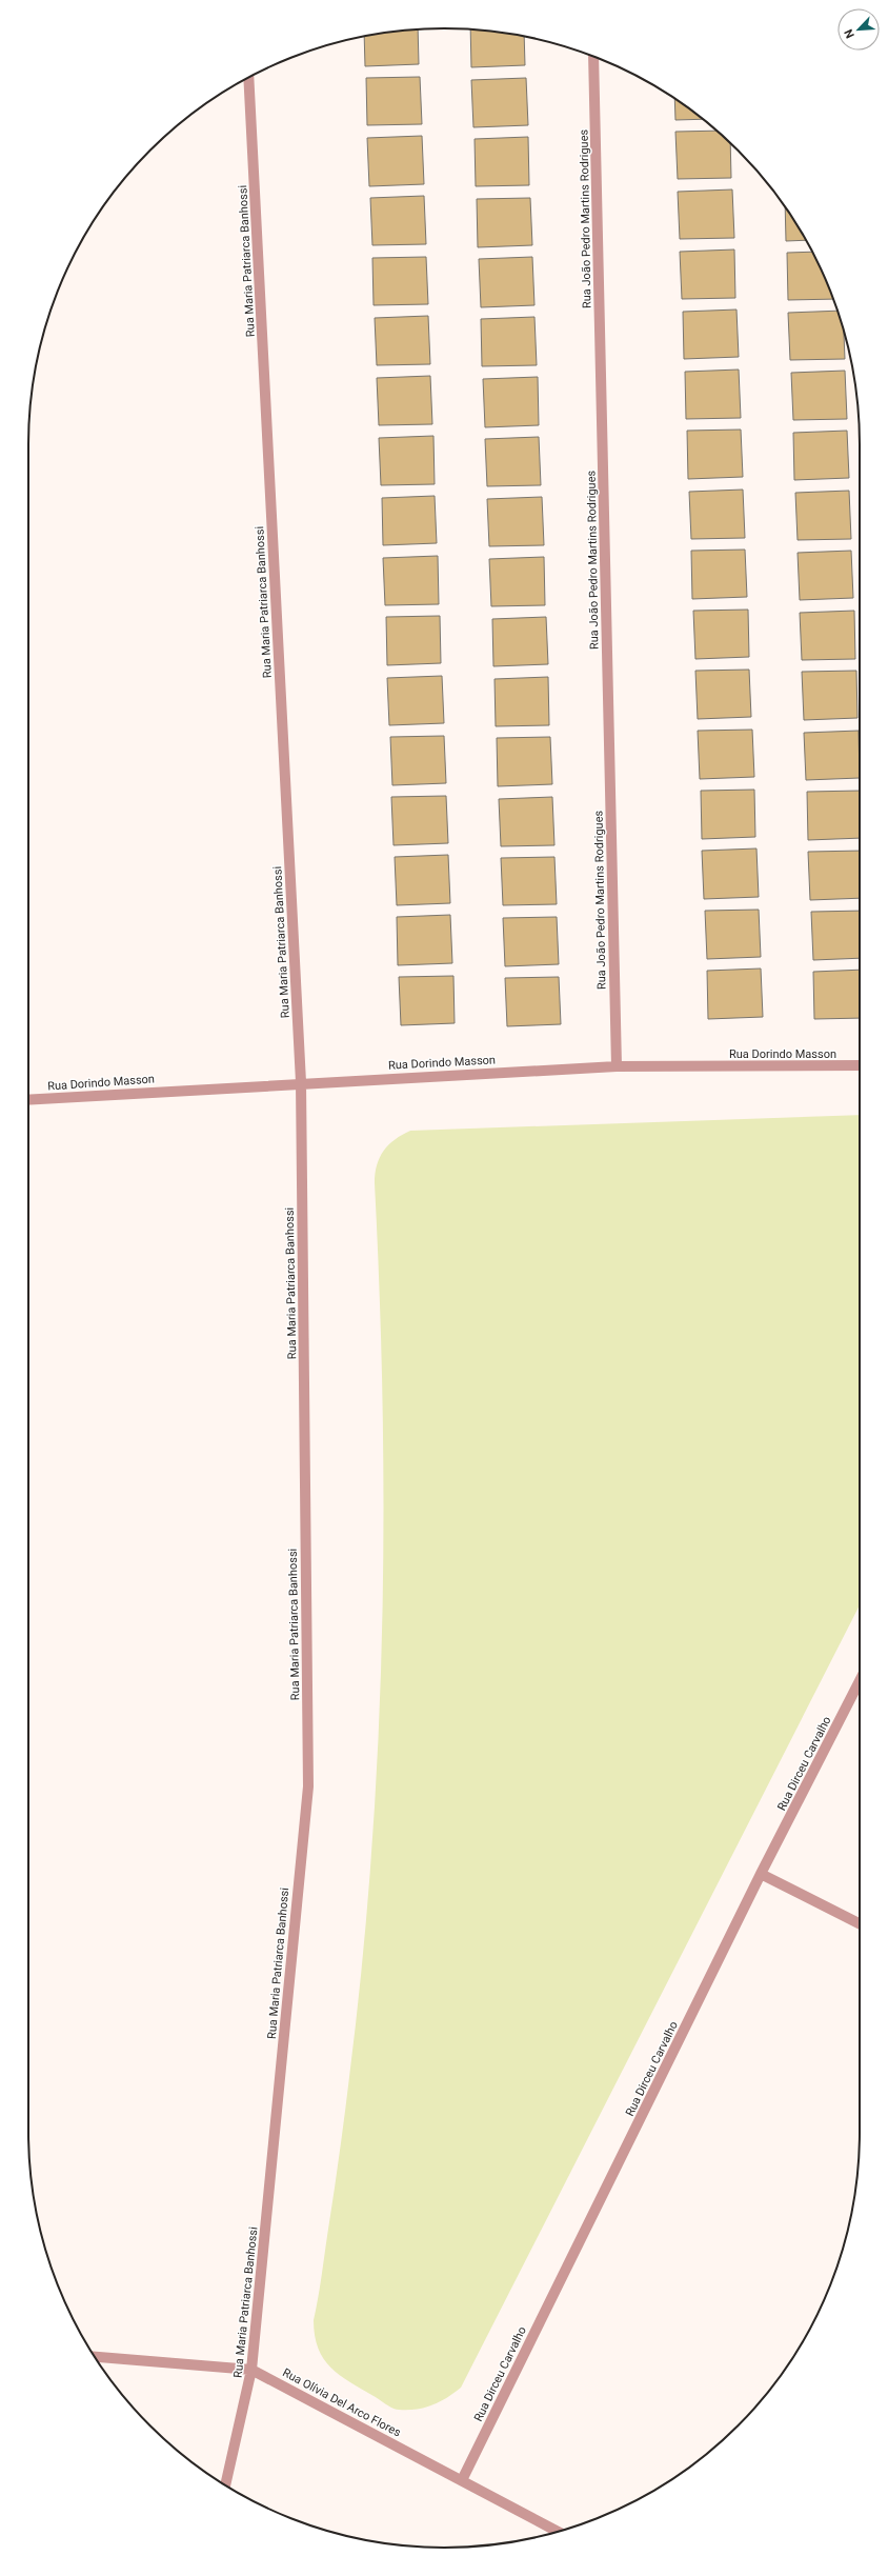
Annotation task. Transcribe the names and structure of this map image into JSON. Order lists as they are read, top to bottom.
{
  "streets": {
    "street": [
      "Rua João Pedro Martins Rodrigues",
      "Rua Maria Patriarca Banhossi",
      "Rua Dorindo Masson",
      "Rua Dirceu Carvalho",
      "Rua Olívia Del Arco Flores"
    ]
  },
  "crossings": [
    ["Rua João Pedro Martins Rodrigues", "Rua Dorindo Masson"],
    ["Rua Maria Patriarca Banhossi", "Rua Dorindo Masson"],
    ["Rua Maria Patriarca Banhossi", "Rua Olívia Del Arco Flores"],
    ["Rua Dirceu Carvalho", "Rua Olívia Del Arco Flores"]
  ],
  "north": "bottom left"
}
